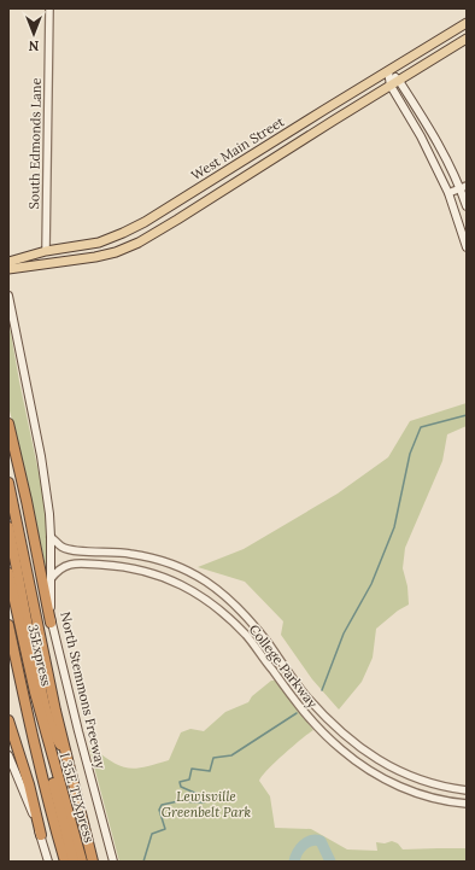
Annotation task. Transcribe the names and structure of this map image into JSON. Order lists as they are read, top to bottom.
{
  "streets": {
    "highway": ["35Express", "I 35E TEXpress"],
    "main road": ["West Main Street", "North Stemmons Freeway"],
    "street": ["South Edmonds Lane", "College Parkway"]
  },
  "crossings": [
    ["South Edmonds Lane", "West Main Street"],
    ["35Express", "I 35E TEXpress"],
    ["College Parkway", "North Stemmons Freeway"]
  ],
  "parks": ["Lewisville Greenbelt Park"],
  "north": "bottom"
}
